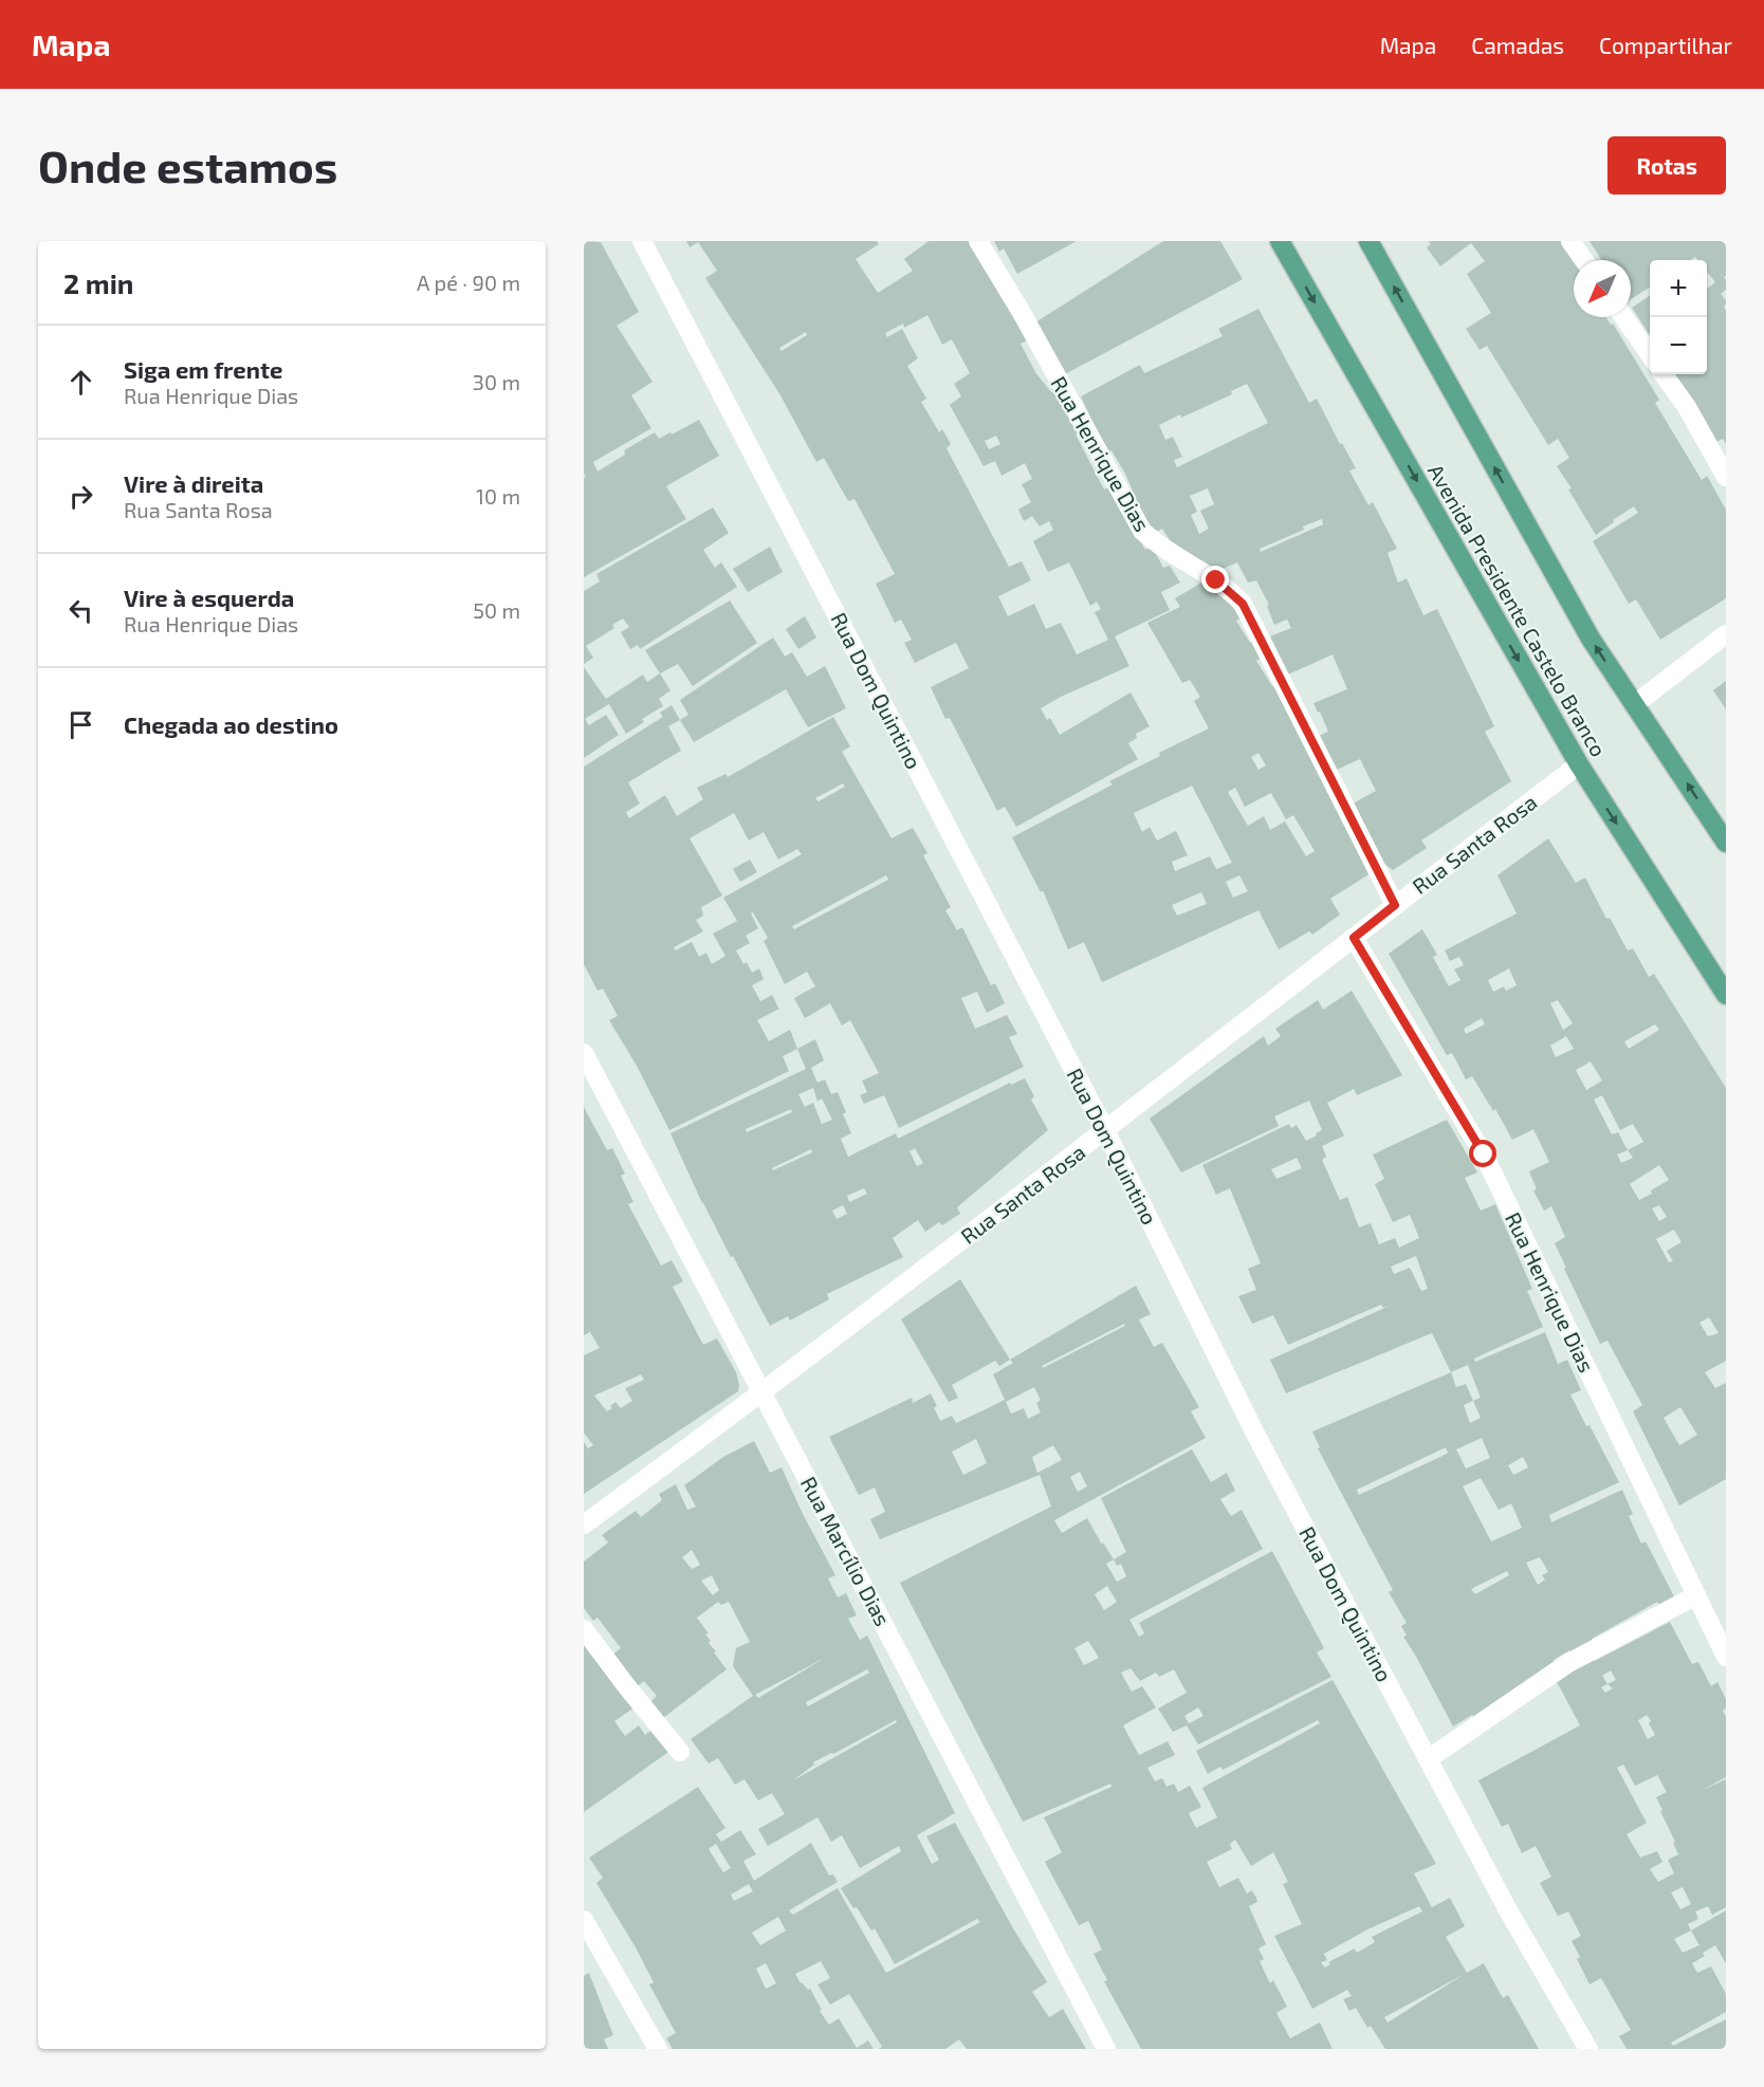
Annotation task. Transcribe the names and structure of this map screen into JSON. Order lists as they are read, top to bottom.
{
  "streets": {
    "main road": ["Avenida Presidente Castelo Branco"],
    "street": [
      "Rua Henrique Dias",
      "Rua Dom Quintino",
      "Rua Santa Rosa",
      "Rua Marcílio Dias"
    ]
  },
  "crossings": [
    ["Rua Henrique Dias", "Rua Santa Rosa"],
    ["Avenida Presidente Castelo Branco", "Rua Santa Rosa"],
    ["Rua Dom Quintino", "Rua Santa Rosa"],
    ["Rua Santa Rosa", "Rua Marcílio Dias"]
  ],
  "north": "bottom left",
  "page": {
    "header": "Mapa",
    "nav": ["Mapa", "Camadas", "Compartilhar"],
    "buttons": "Rotas",
    "title": "Onde estamos",
    "heading": ["2 min", "A pé · 90 m"],
    "map_buttons": ["+", "−"],
    "list": [
      ["Siga em frente", "Rua Henrique Dias", "30 m"],
      ["Vire à direita", "Rua Santa Rosa", "10 m"],
      ["Vire à esquerda", "Rua Henrique Dias", "50 m"],
      "Chegada ao destino"
    ]
  }
}
